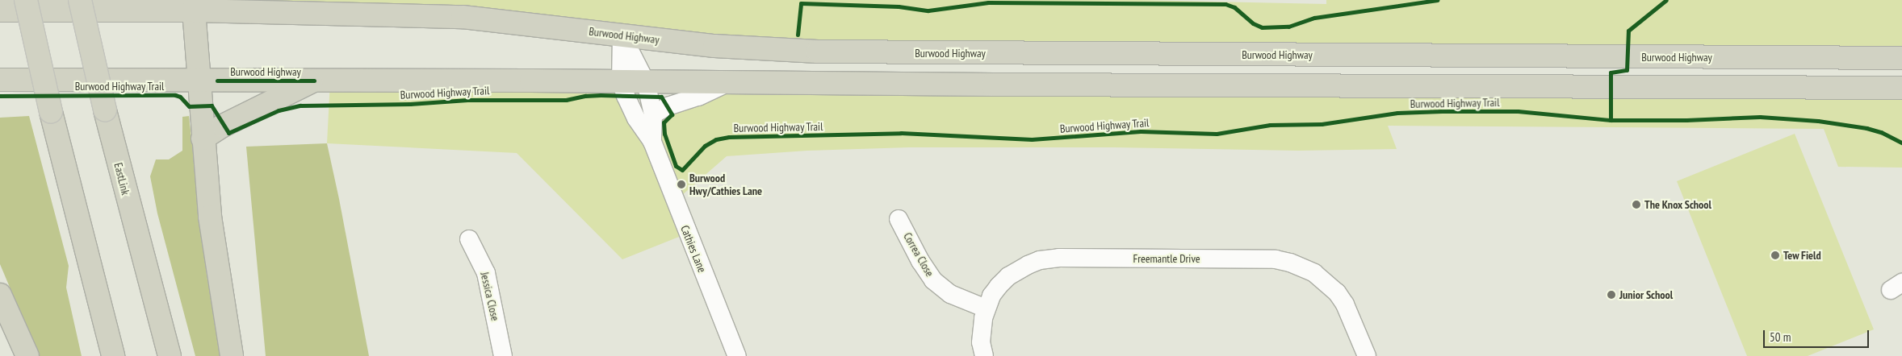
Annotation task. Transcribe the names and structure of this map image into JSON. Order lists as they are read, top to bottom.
{
  "streets": {
    "highway": ["Burwood Highway", "EastLink"],
    "street": [
      "Cathies Lane",
      "Correa Close",
      "Freemantle Drive",
      "Jessica Close"
    ],
    "cycle path": ["Burwood Highway Trail"]
  },
  "crossings": [
    ["Burwood Highway", "Cathies Lane"],
    ["Correa Close", "Freemantle Drive"]
  ],
  "places": [
    "Burwood Hwy/Cathies Lane",
    "The Knox School",
    "Tew Field",
    "Junior School"
  ],
  "scale_bar": "50 m"
}
